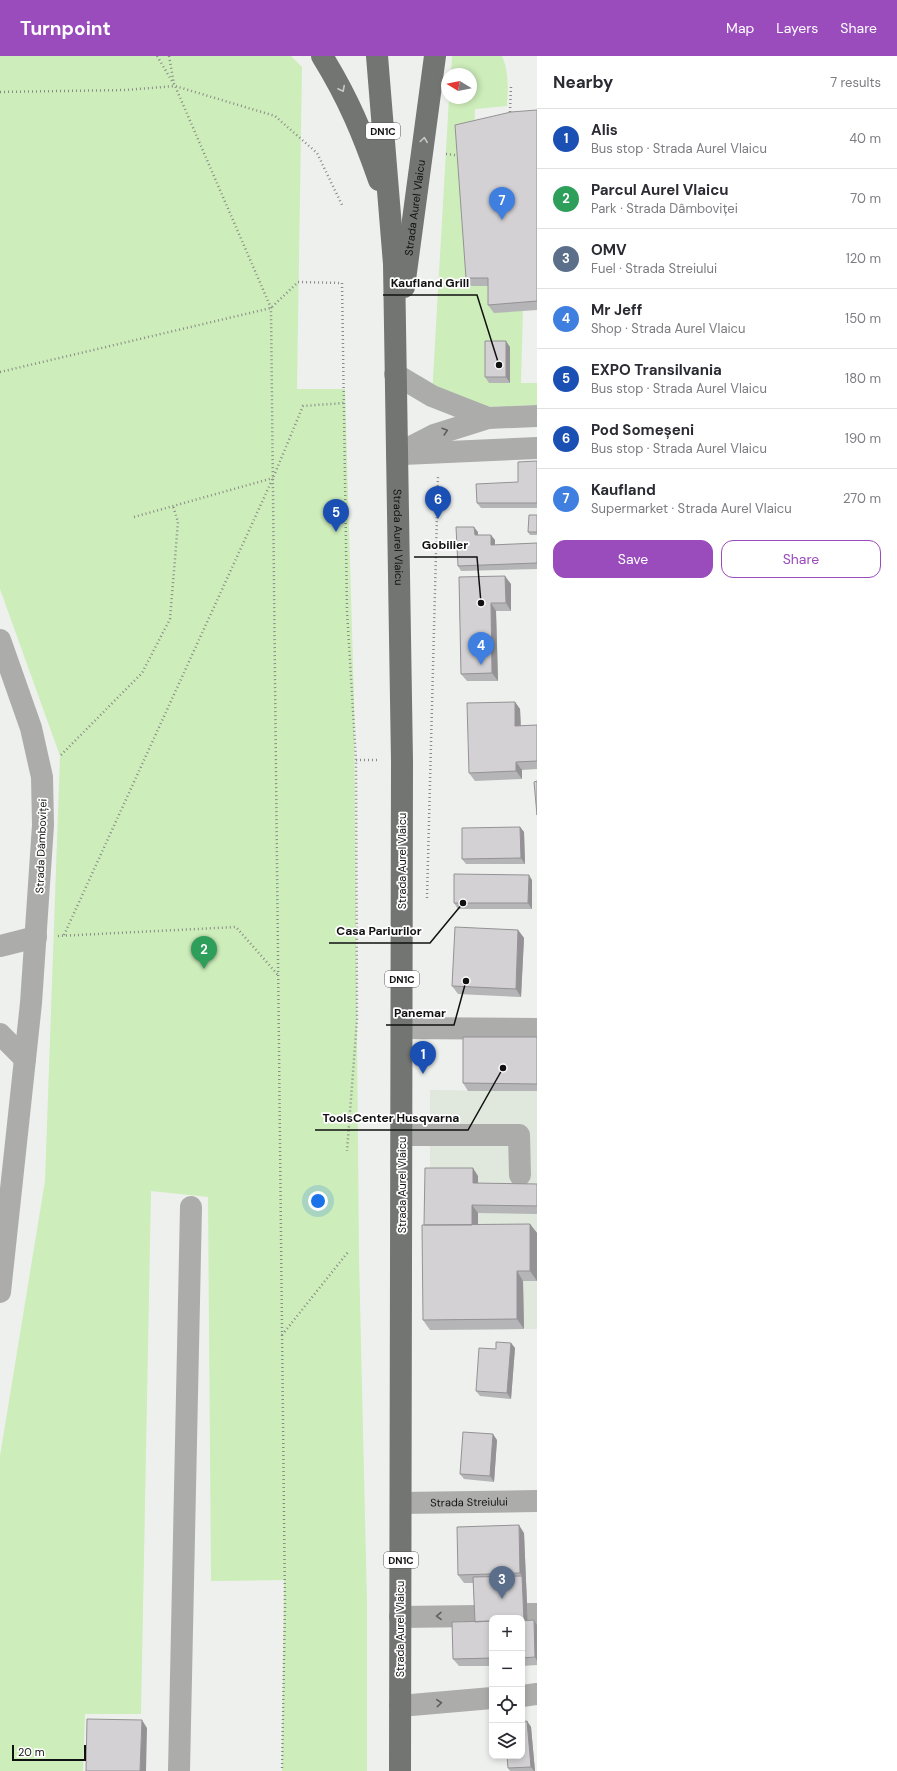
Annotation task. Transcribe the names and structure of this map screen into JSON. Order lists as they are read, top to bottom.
{
  "streets": {
    "main road": ["DN1C", "Strada Aurel Vlaicu"],
    "street": ["Strada Dâmboviței", "Strada Streiului"]
  },
  "crossings": [
    ["DN1C", "Strada Aurel Vlaicu"],
    ["Strada Aurel Vlaicu", "Strada Streiului"]
  ],
  "places": [
    "Kaufland Grill",
    "Gobilier",
    "Casa Pariurilor",
    "Panemar",
    "ToolsCenter Husqvarna"
  ],
  "scale_bar": "20 m",
  "north": "left",
  "page": {
    "header": "Turnpoint",
    "nav": ["Map", "Layers", "Share"],
    "heading": ["Nearby", "7 results"],
    "list": [
      {
        "mark": "1",
        "name": "Alis",
        "note": "Bus stop · Strada Aurel Vlaicu",
        "value": "40 m"
      },
      {
        "mark": "2",
        "name": "Parcul Aurel Vlaicu",
        "note": "Park · Strada Dâmboviței",
        "value": "70 m"
      },
      {
        "mark": "3",
        "name": "OMV",
        "note": "Fuel · Strada Streiului",
        "value": "120 m"
      },
      {
        "mark": "4",
        "name": "Mr Jeff",
        "note": "Shop · Strada Aurel Vlaicu",
        "value": "150 m"
      },
      {
        "mark": "5",
        "name": "EXPO Transilvania",
        "note": "Bus stop · Strada Aurel Vlaicu",
        "value": "180 m"
      },
      {
        "mark": "6",
        "name": "Pod Someșeni",
        "note": "Bus stop · Strada Aurel Vlaicu",
        "value": "190 m"
      },
      {
        "mark": "7",
        "name": "Kaufland",
        "note": "Supermarket · Strada Aurel Vlaicu",
        "value": "270 m"
      }
    ],
    "pins": [
      "7",
      "6",
      "5",
      "4",
      "2",
      "1",
      "3"
    ],
    "buttons": ["Save", "Share"],
    "map_buttons": ["+", "−"],
    "scale": "20 m"
  }
}
